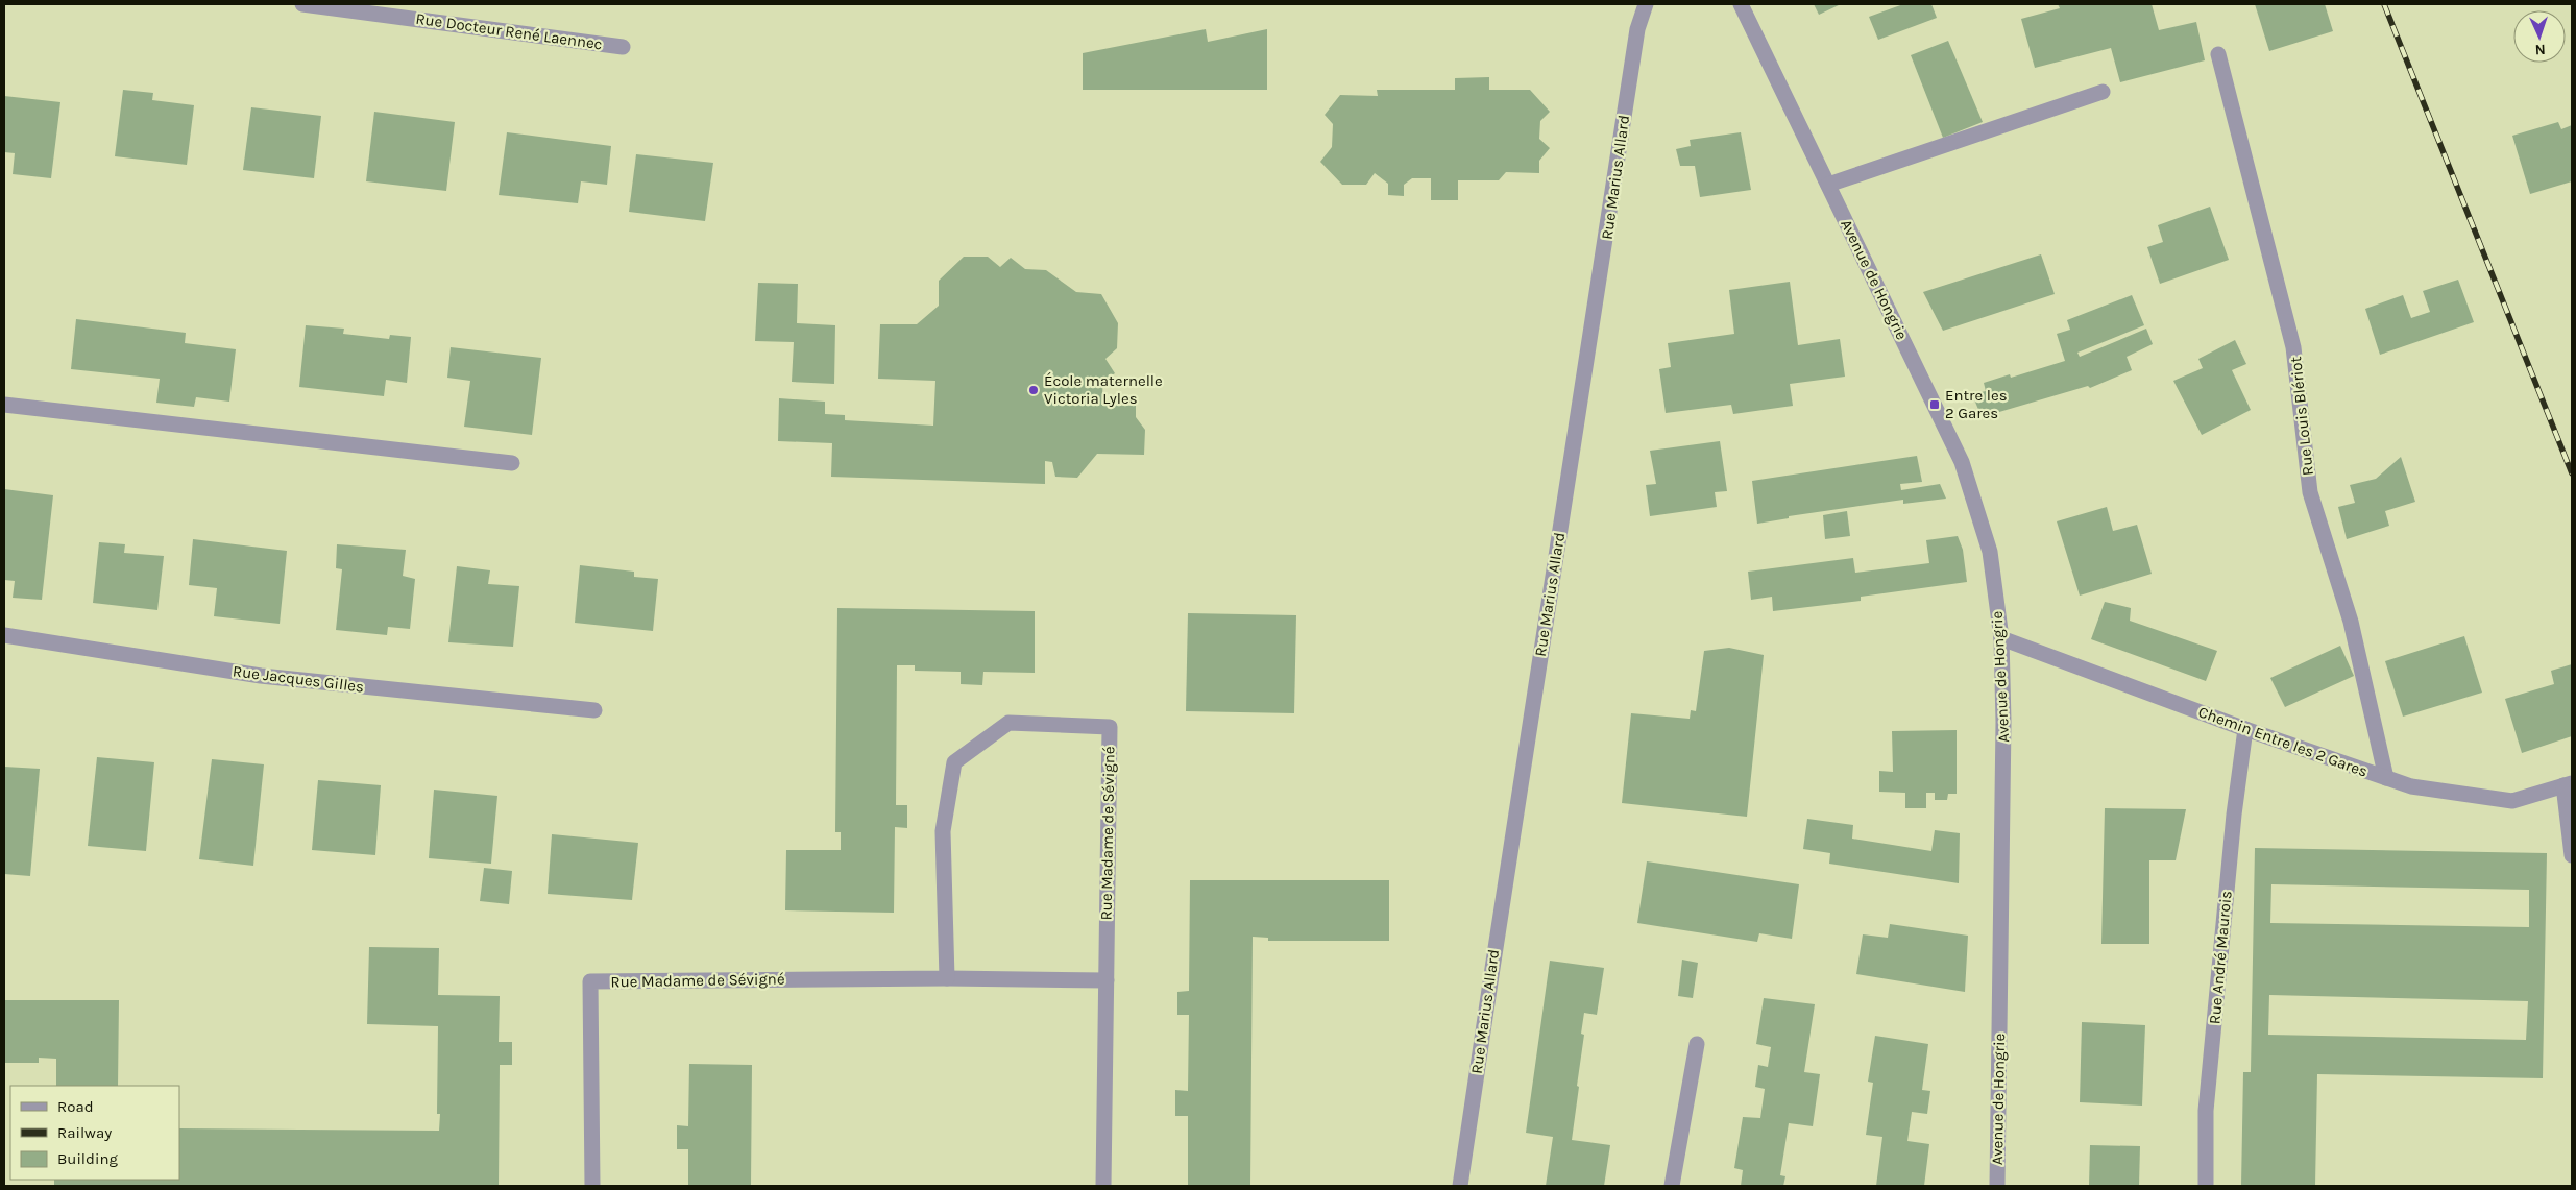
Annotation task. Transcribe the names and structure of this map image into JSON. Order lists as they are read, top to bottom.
{
  "streets": {
    "street": [
      "Rue Docteur René Laennec",
      "Rue Marius Allard",
      "Avenue de Hongrie",
      "Rue Louis Blériot",
      "Rue Jacques Gilles",
      "Chemin Entre les 2 Gares",
      "Rue Madame de Sévigné",
      "Rue André Maurois"
    ]
  },
  "crossings": [
    ["Avenue de Hongrie", "Chemin Entre les 2 Gares"],
    ["Rue Louis Blériot", "Chemin Entre les 2 Gares"],
    ["Chemin Entre les 2 Gares", "Rue André Maurois"]
  ],
  "places": {
    "other": ["École maternelle Victoria Lyles"],
    "transit": ["Entre les 2 Gares"]
  },
  "legend": ["Road", "Railway", "Building"],
  "north": "bottom"
}
